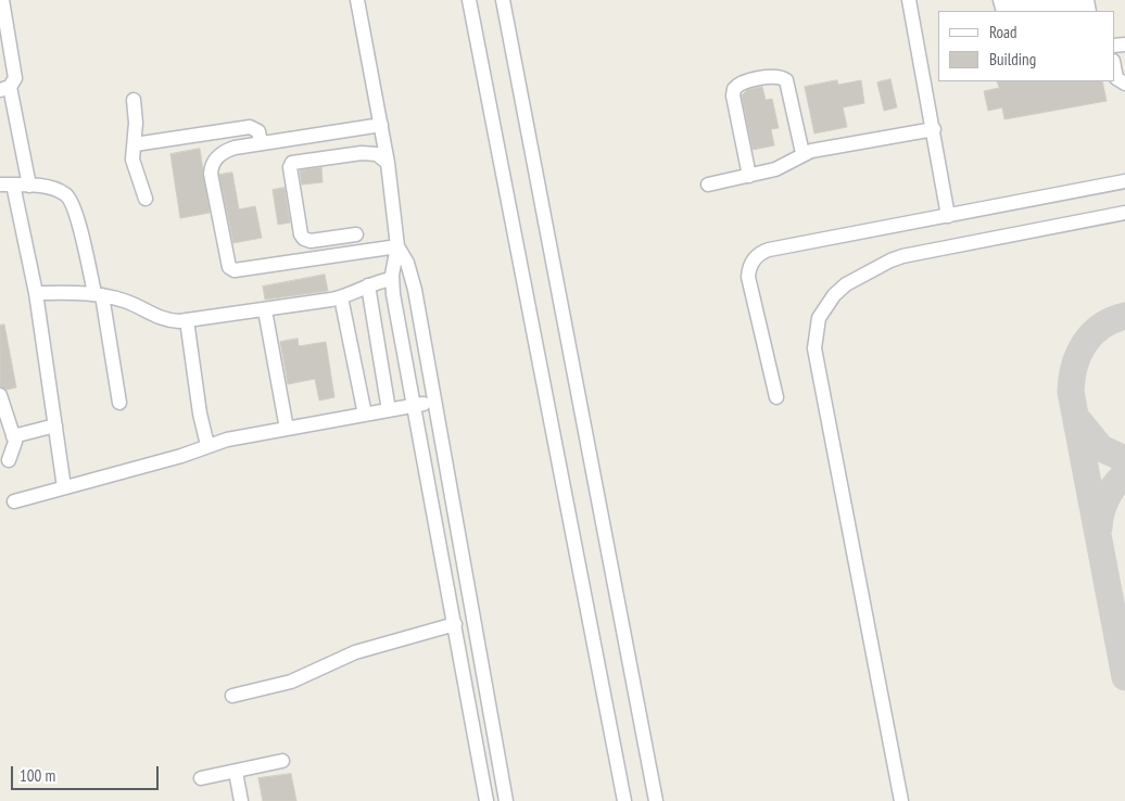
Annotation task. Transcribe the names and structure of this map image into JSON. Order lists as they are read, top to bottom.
{
  "legend": ["Road", "Building"],
  "scale_bar": "100 m"
}
